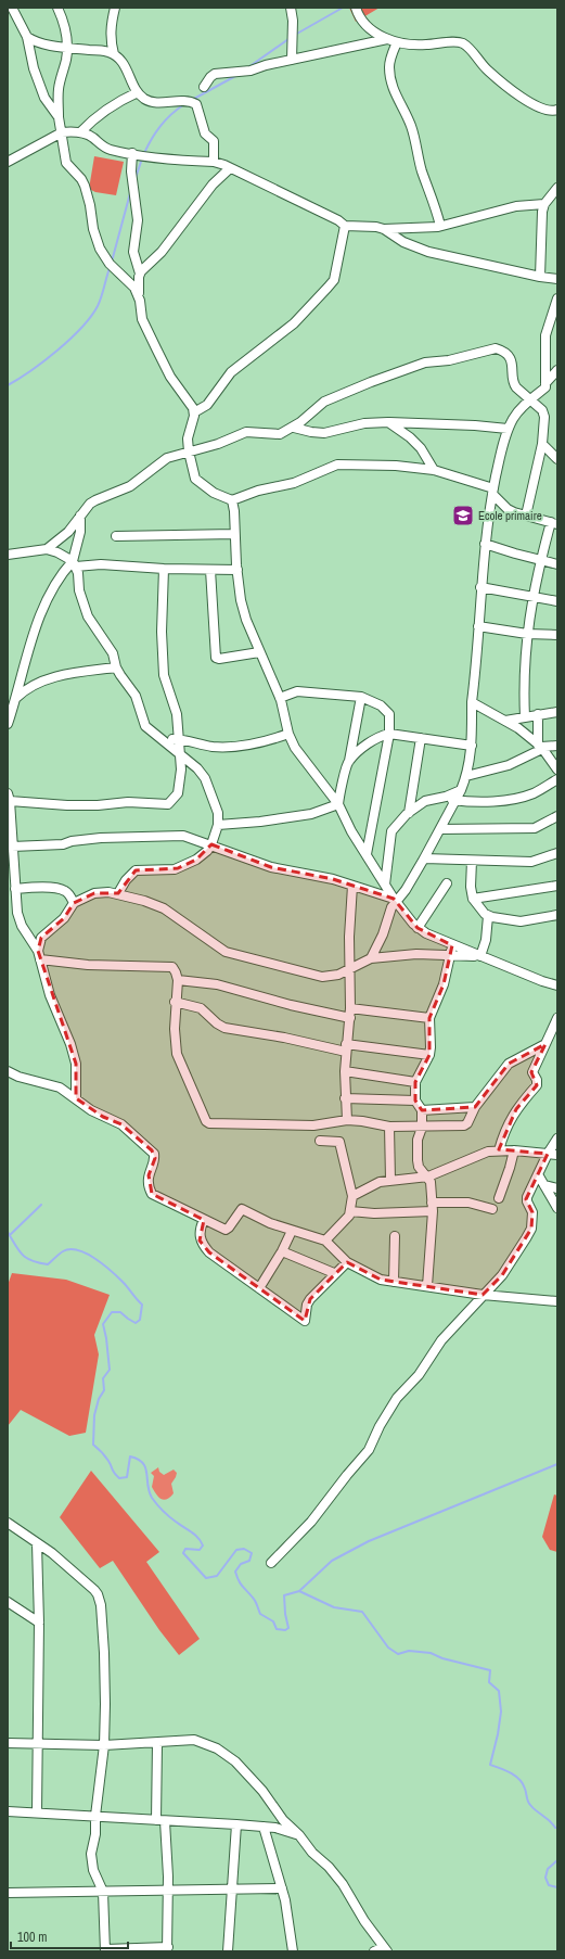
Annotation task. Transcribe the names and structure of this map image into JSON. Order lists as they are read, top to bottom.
{
  "places": {
    "school or university": ["Ecole primaire"]
  },
  "scale_bar": "100 m"
}
